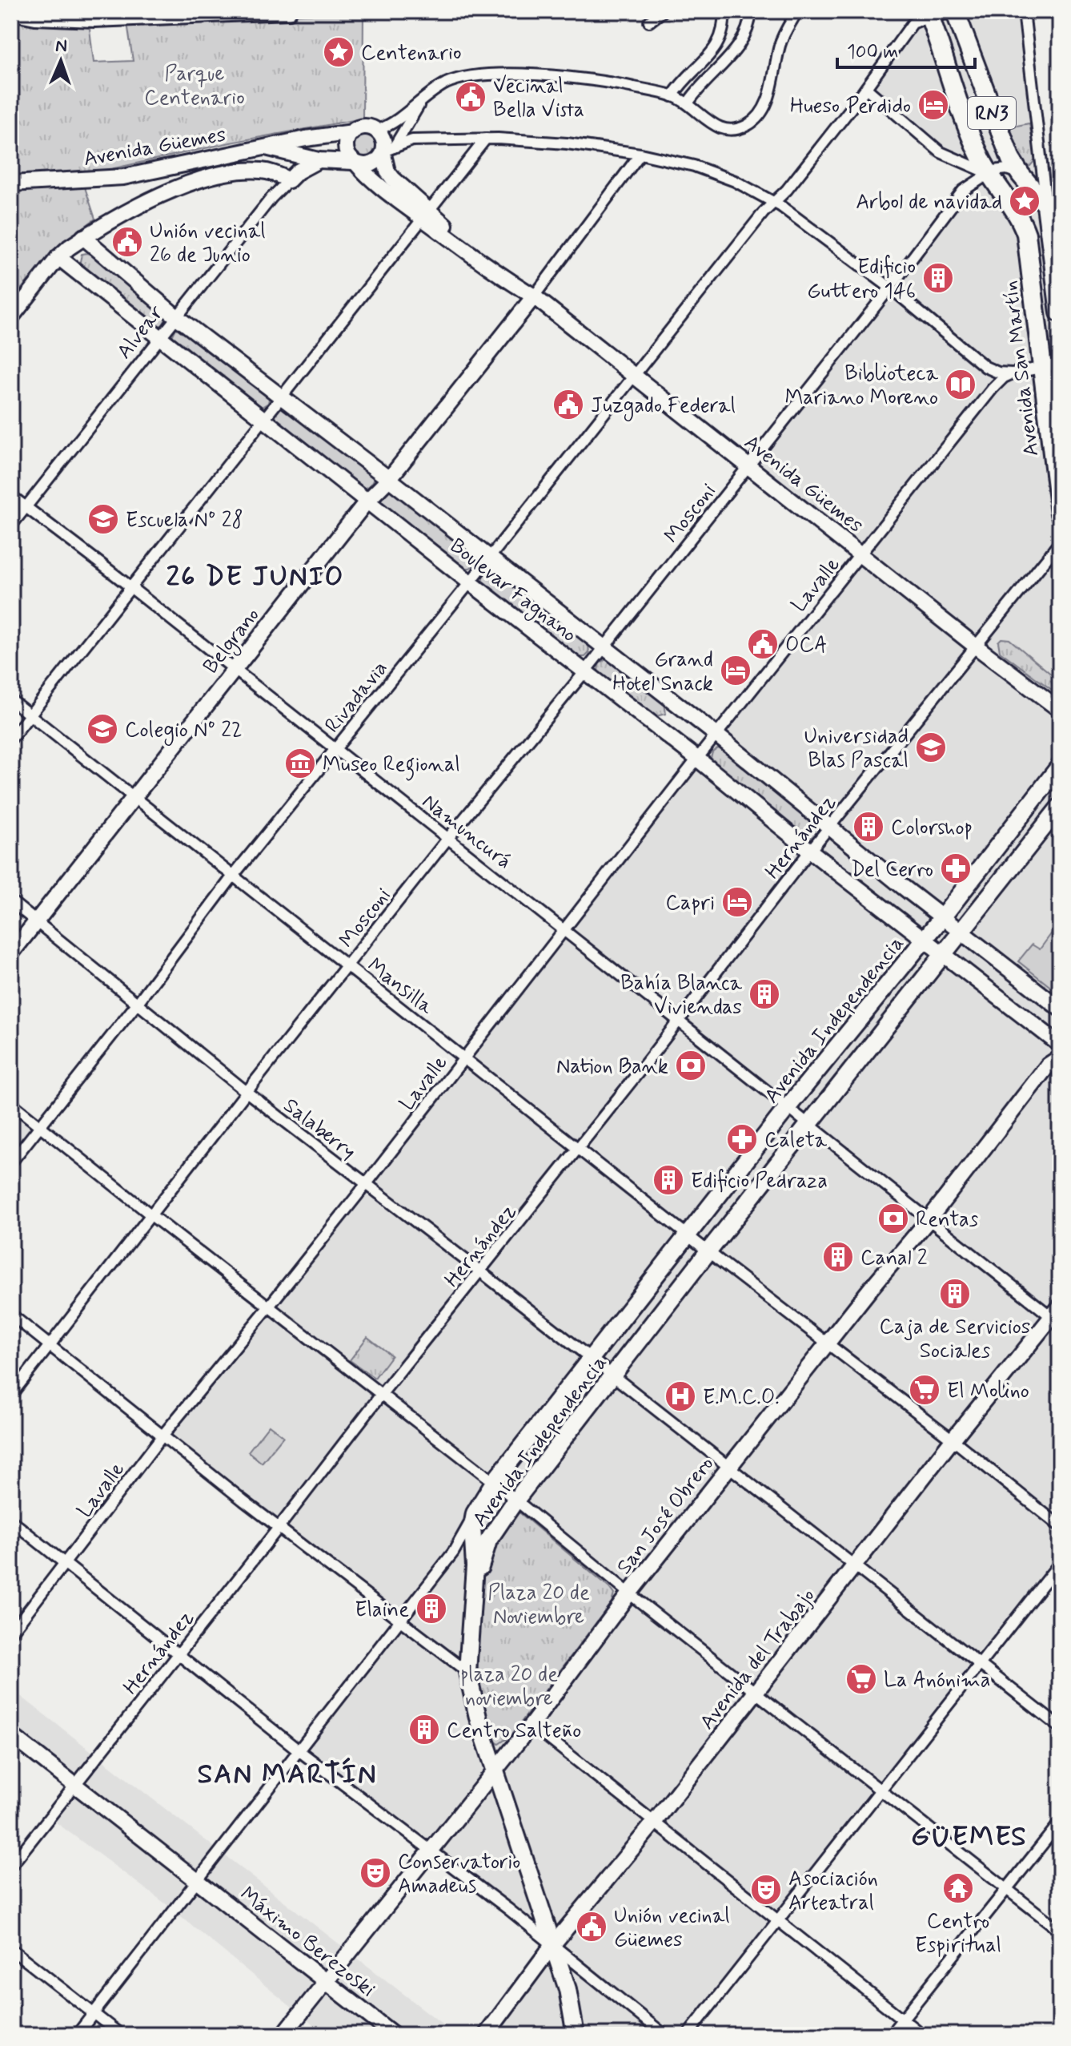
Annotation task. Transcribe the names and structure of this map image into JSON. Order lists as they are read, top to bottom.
{
  "streets": {
    "highway": ["RN3", "Avenida San Martín"],
    "main road": ["Avenida Independencia"],
    "street": [
      "Avenida Güemes",
      "Alvear",
      "Mosconi",
      "Lavalle",
      "Boulevar Fagnano",
      "Belgrano",
      "Rivadavia",
      "Namuncurá",
      "Hernández",
      "Mansilla",
      "Salaberry",
      "San José Obrero",
      "Avenida del Trabajo",
      "Máximo Berezoski"
    ]
  },
  "crossings": [
    ["RN3", "Avenida San Martín"],
    ["RN3", "Mosconi"],
    ["RN3", "Rivadavia"],
    ["Avenida Güemes", "Alvear"],
    ["Avenida Güemes", "Mosconi"],
    ["Avenida Güemes", "Lavalle"],
    ["Avenida Güemes", "Belgrano"],
    ["Avenida Güemes", "Rivadavia"],
    ["Avenida Güemes", "Hernández"],
    ["Alvear", "Boulevar Fagnano"],
    ["Alvear", "Namuncurá"],
    ["Avenida San Martín", "Mosconi"],
    ["Mosconi", "Boulevar Fagnano"],
    ["Mosconi", "Namuncurá"],
    ["Mosconi", "Mansilla"],
    ["Mosconi", "Salaberry"],
    ["Lavalle", "Boulevar Fagnano"],
    ["Lavalle", "Namuncurá"],
    ["Lavalle", "Mansilla"],
    ["Lavalle", "Salaberry"],
    ["Boulevar Fagnano", "Belgrano"],
    ["Boulevar Fagnano", "Rivadavia"],
    ["Boulevar Fagnano", "Hernández"],
    ["Boulevar Fagnano", "Avenida Independencia"],
    ["Belgrano", "Namuncurá"],
    ["Belgrano", "Mansilla"],
    ["Belgrano", "Salaberry"],
    ["Rivadavia", "Namuncurá"],
    ["Rivadavia", "Mansilla"],
    ["Rivadavia", "Salaberry"],
    ["Namuncurá", "Hernández"],
    ["Namuncurá", "Avenida Independencia"],
    ["Namuncurá", "San José Obrero"],
    ["Namuncurá", "Avenida del Trabajo"],
    ["Hernández", "Mansilla"],
    ["Hernández", "Salaberry"],
    ["Hernández", "Máximo Berezoski"],
    ["Mansilla", "Avenida Independencia"],
    ["Mansilla", "San José Obrero"],
    ["Mansilla", "Avenida del Trabajo"],
    ["Avenida Independencia", "Salaberry"],
    ["Salaberry", "San José Obrero"],
    ["Salaberry", "Avenida del Trabajo"],
    ["San José Obrero", "Máximo Berezoski"]
  ],
  "districts": ["26 DE JUNIO", "SAN MARTÍN", "GÜEMES"],
  "parks": ["Parque Centenario", "Plaza 20 de Noviembre", "plaza 20 de noviembre"],
  "places": {
    "place": ["Centenario", "Arbol de navidad"],
    "public building": [
      "Vecinal Bella Vista",
      "Unión vecinal 26 de Junio",
      "Juzgado Federal",
      "OCA",
      "Unión vecinal Güemes"
    ],
    "hotel": ["Hueso Perdido", "Grand Hotel Snack", "Capri"],
    "building": [
      "Edificio Guttero 146",
      "Colorshop",
      "Bahía Blanca Viviendas",
      "Edificio Pedraza",
      "Canal 2",
      "Caja de Servicios Sociales",
      "Elaine",
      "Centro Salteño"
    ],
    "library": ["Biblioteca Mariano Moreno"],
    "school or university": ["Escuela Nº 28", "Colegio Nº 22", "Universidad Blas Pascal"],
    "museum": ["Museo Regional"],
    "pharmacy": ["Del Cerro", "Caleta"],
    "bank": ["Nation Bank", "Rentas"],
    "supermarket": ["El Molino", "La Anónima"],
    "hospital": ["E.M.C.O."],
    "theatre": ["Conservatorio Amadeus", "Asociación Arteatral"],
    "temple": ["Centro Espiritual"]
  },
  "scale_bar": "100 m",
  "north": "top"
}
